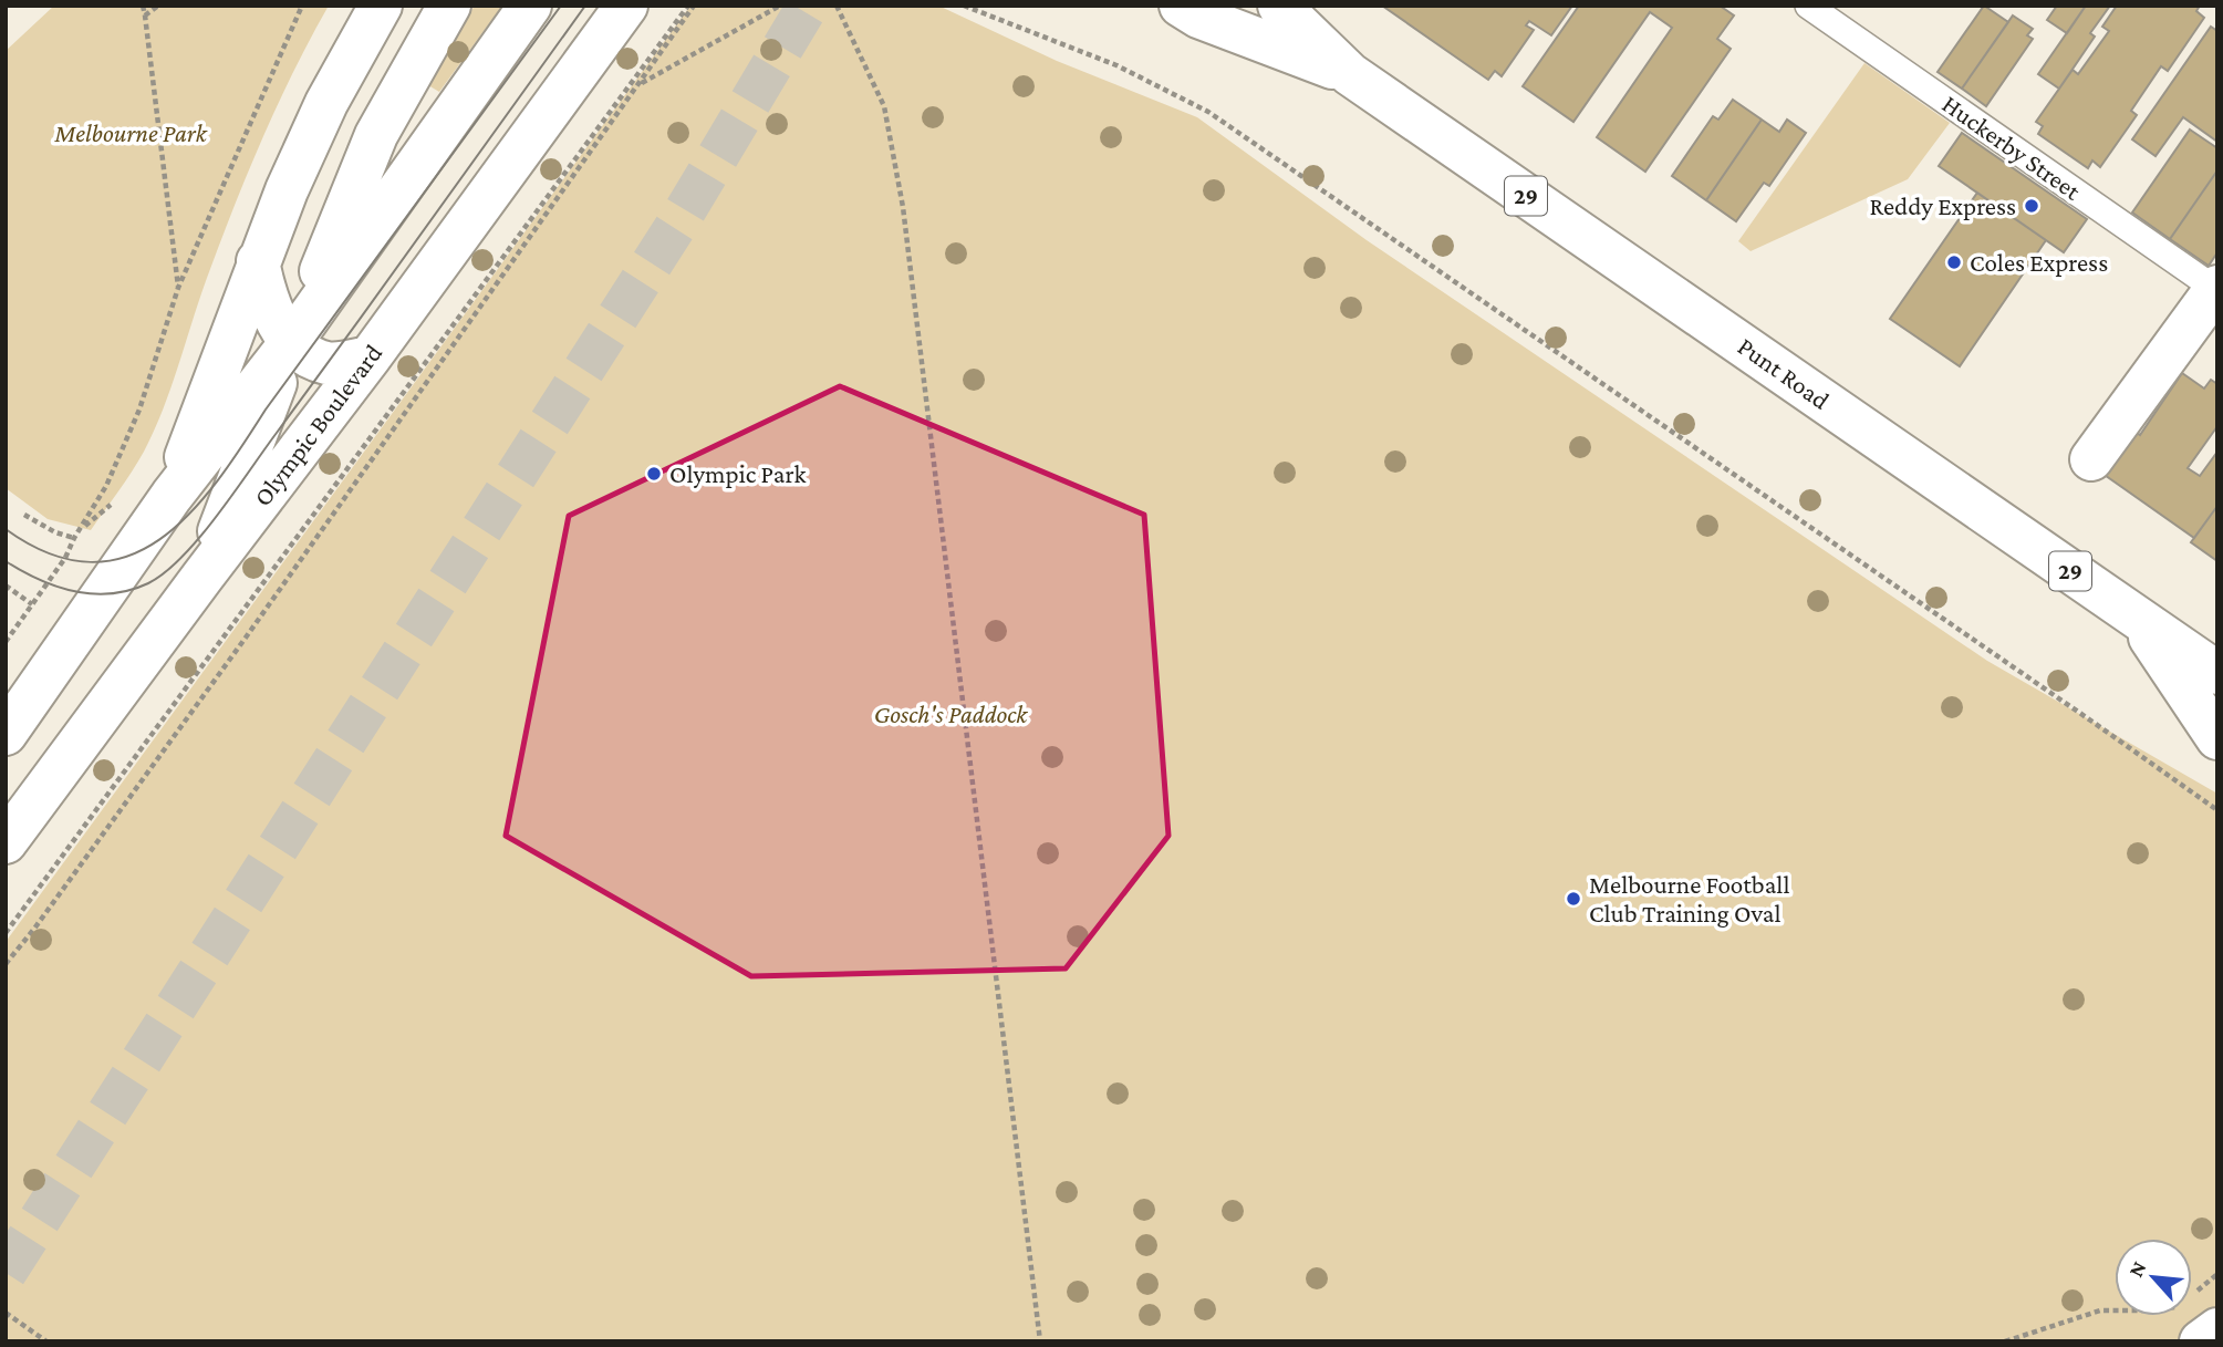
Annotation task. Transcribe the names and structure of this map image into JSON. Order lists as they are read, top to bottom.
{
  "streets": {
    "main road": ["29", "Punt Road", "Olympic Boulevard"],
    "lane": ["Huckerby Street"]
  },
  "parks": ["Melbourne Park", "Gosch's Paddock"],
  "places": [
    "Reddy Express",
    "Coles Express",
    "Olympic Park",
    "Melbourne Football Club Training Oval"
  ],
  "north": "top left"
}
